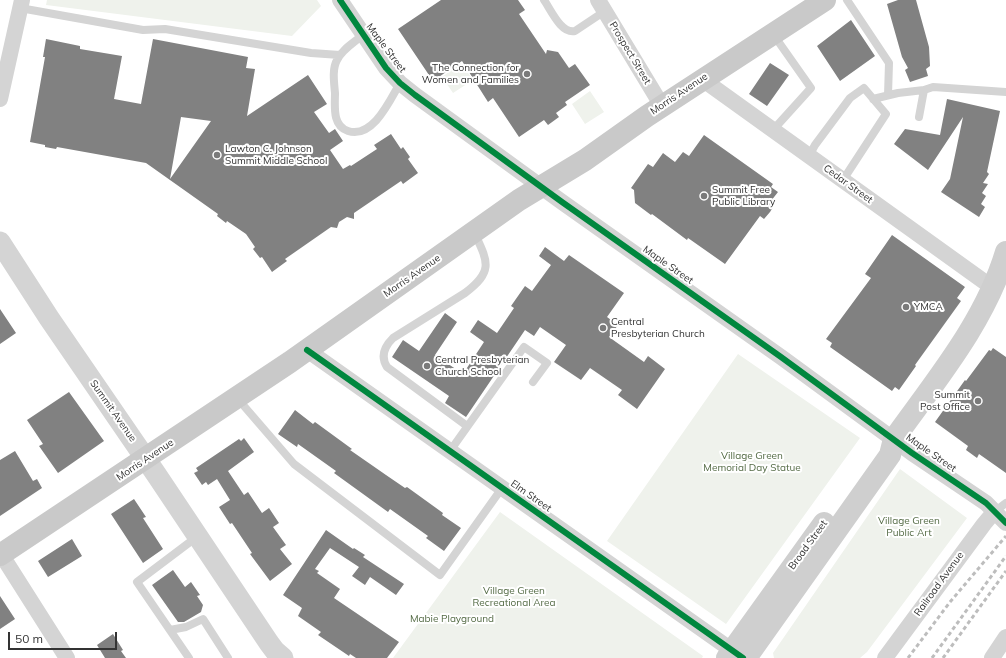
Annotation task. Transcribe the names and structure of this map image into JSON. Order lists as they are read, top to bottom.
{
  "streets": {
    "main road": ["Morris Avenue", "Broad Street"],
    "street": [
      "Maple Street",
      "Prospect Street",
      "Cedar Street",
      "Summit Avenue",
      "Elm Street",
      "Railroad Avenue"
    ]
  },
  "crossings": [
    ["Maple Street", "Morris Avenue"],
    ["Maple Street", "Broad Street"],
    ["Maple Street", "Railroad Avenue"],
    ["Prospect Street", "Morris Avenue"],
    ["Morris Avenue", "Cedar Street"],
    ["Morris Avenue", "Summit Avenue"],
    ["Morris Avenue", "Elm Street"],
    ["Cedar Street", "Broad Street"],
    ["Elm Street", "Broad Street"]
  ],
  "parks": [
    "Village Green Memorial Day Statue",
    "Village Green Public Art",
    "Village Green Recreational Area",
    "Mabie Playground"
  ],
  "places": [
    "The Connection for Women and Families",
    "Lawton C. Johnson Summit Middle School",
    "Summit Free Public Library",
    "YMCA",
    "Central Presbyterian Church",
    "Central Presbyterian Church School",
    "Summit Post Office"
  ],
  "scale_bar": "50 m"
}
